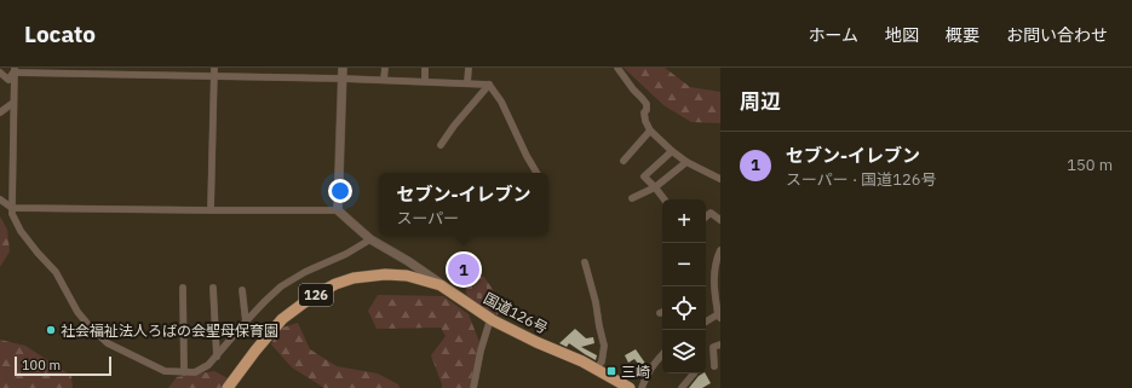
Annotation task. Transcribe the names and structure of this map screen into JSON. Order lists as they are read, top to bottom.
{
  "streets": {
    "highway": ["126", "国道126号"]
  },
  "places": {
    "other": ["社会福祉法人ろばの会聖母保育園"],
    "transit": ["三崎"]
  },
  "scale_bar": "100 m",
  "page": {
    "header": "Locato",
    "nav": [
      "ホーム",
      "地図",
      "概要",
      "お問い合わせ"
    ],
    "heading": "周辺",
    "list": [
      {
        "mark": "1",
        "name": "セブン-イレブン",
        "note": "スーパー · 国道126号",
        "value": "150 m"
      }
    ],
    "popup": ["セブン-イレブン", "スーパー"],
    "map_buttons": ["+", "−"],
    "pins": "1",
    "scale": "100 m"
  }
}
